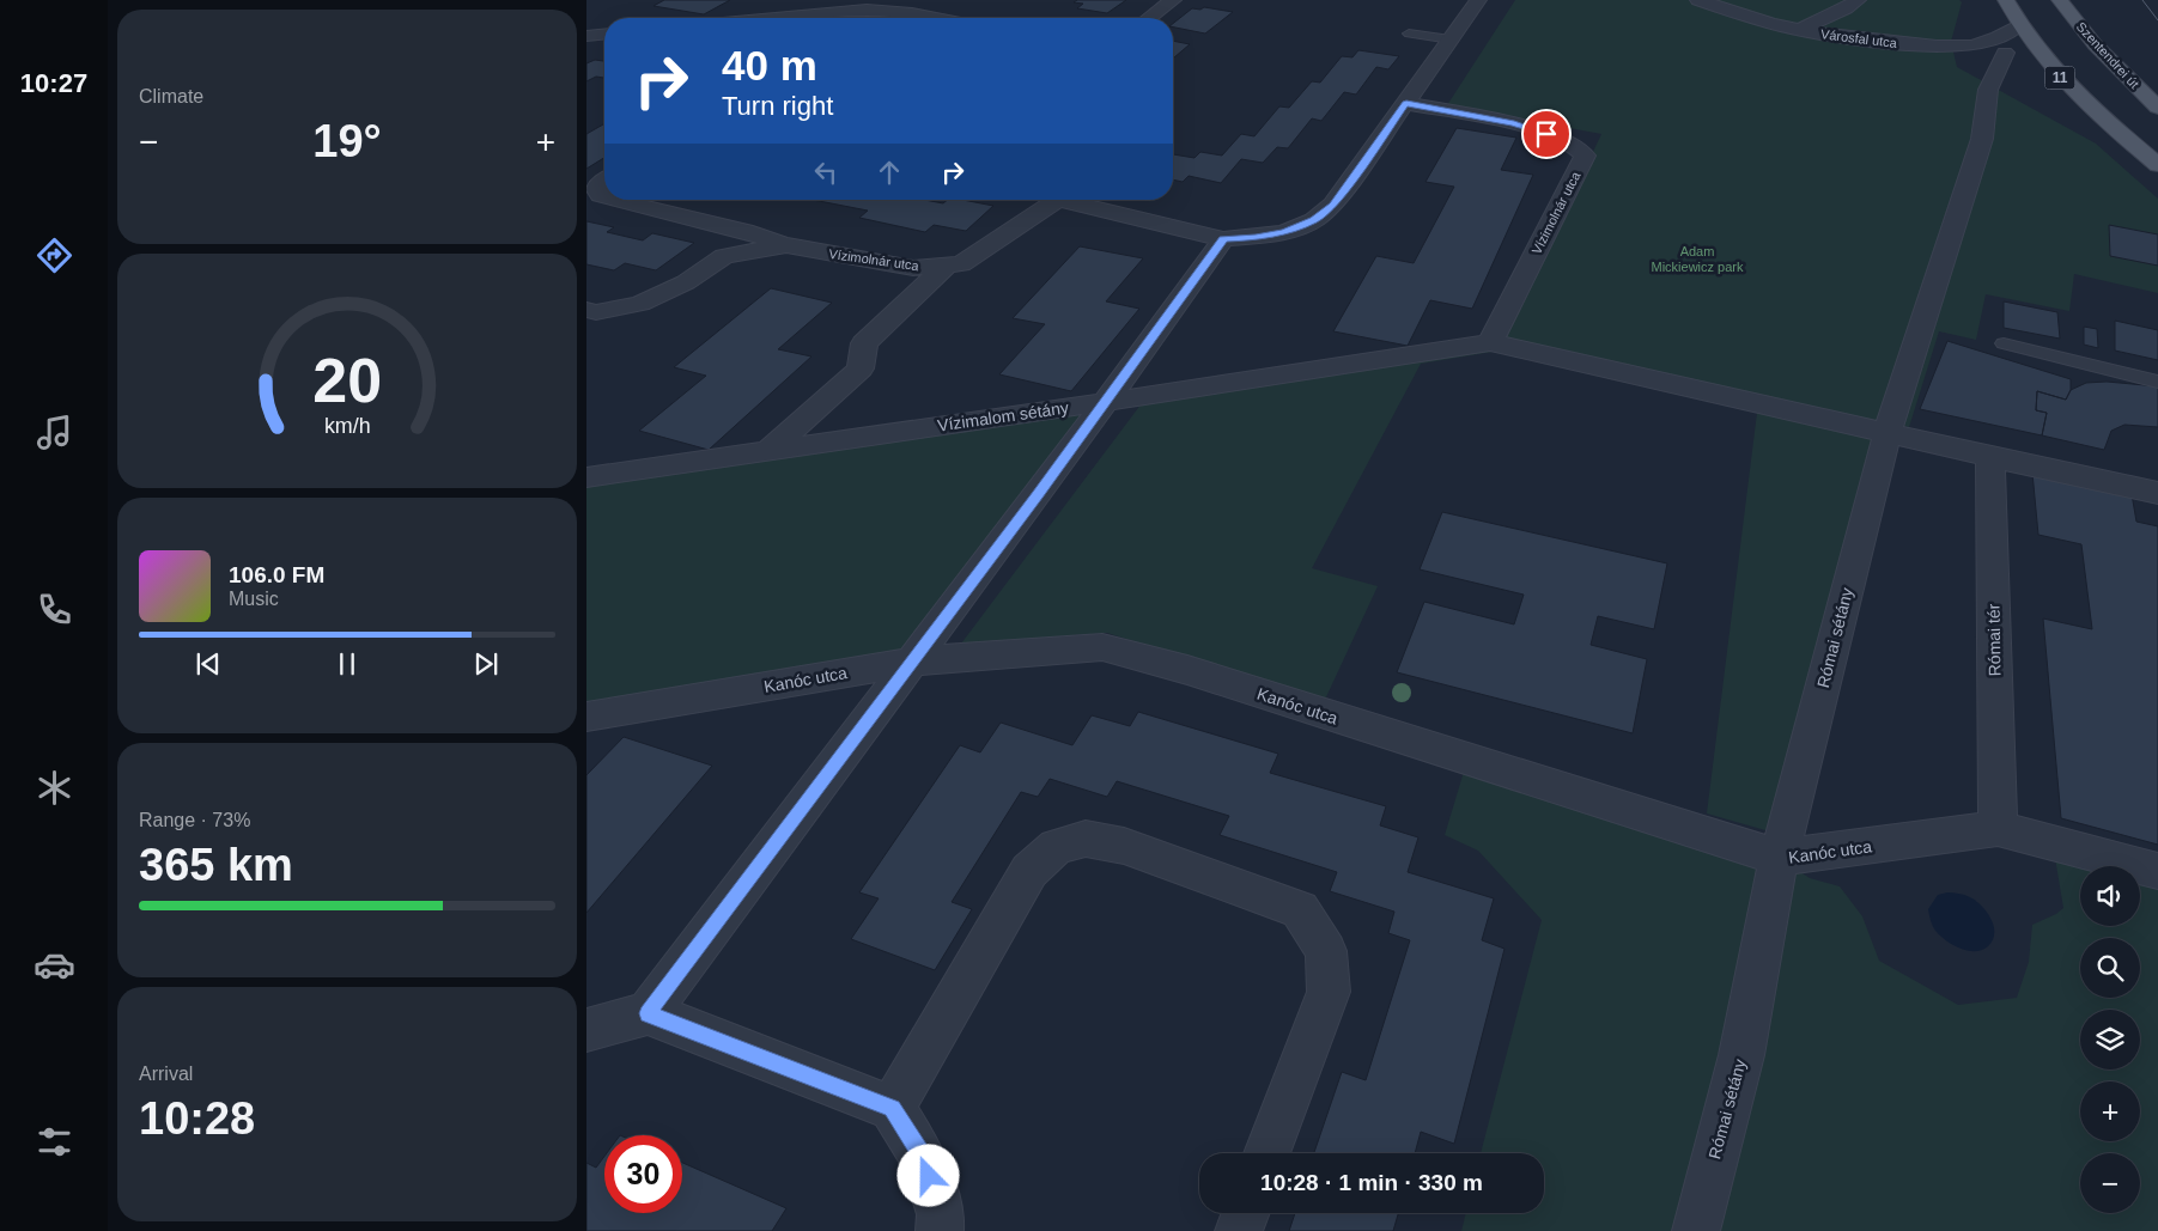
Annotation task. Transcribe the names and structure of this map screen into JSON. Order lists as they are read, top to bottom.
{
  "streets": {
    "main road": ["Szentendrei út", "11"],
    "street": [
      "Városfal utca",
      "Vízimolnár utca",
      "Vízimalom sétány",
      "Római sétány",
      "Római tér",
      "Kanóc utca"
    ]
  },
  "crossings": [
    ["Városfal utca", "11"],
    ["Vízimolnár utca", "Vízimalom sétány"],
    ["Római sétány", "Kanóc utca"],
    ["Római tér", "Kanóc utca"]
  ],
  "parks": ["Adam Mickiewicz park"],
  "page": {
    "tabs": "10:27",
    "tile": [
      "Climate",
      ["Range · 73%", "365 km"],
      ["Arrival", "10:28"]
    ],
    "turn": ["40 m", "Turn right"],
    "heat": ["−", "19°", "+"],
    "song": ["106.0 FM", "Music"],
    "map_buttons": ["+", "−"],
    "limit": "30",
    "trip": "10:28 · 1 min · 330 m",
    "gauge": ["20", "km/h"]
  }
}
